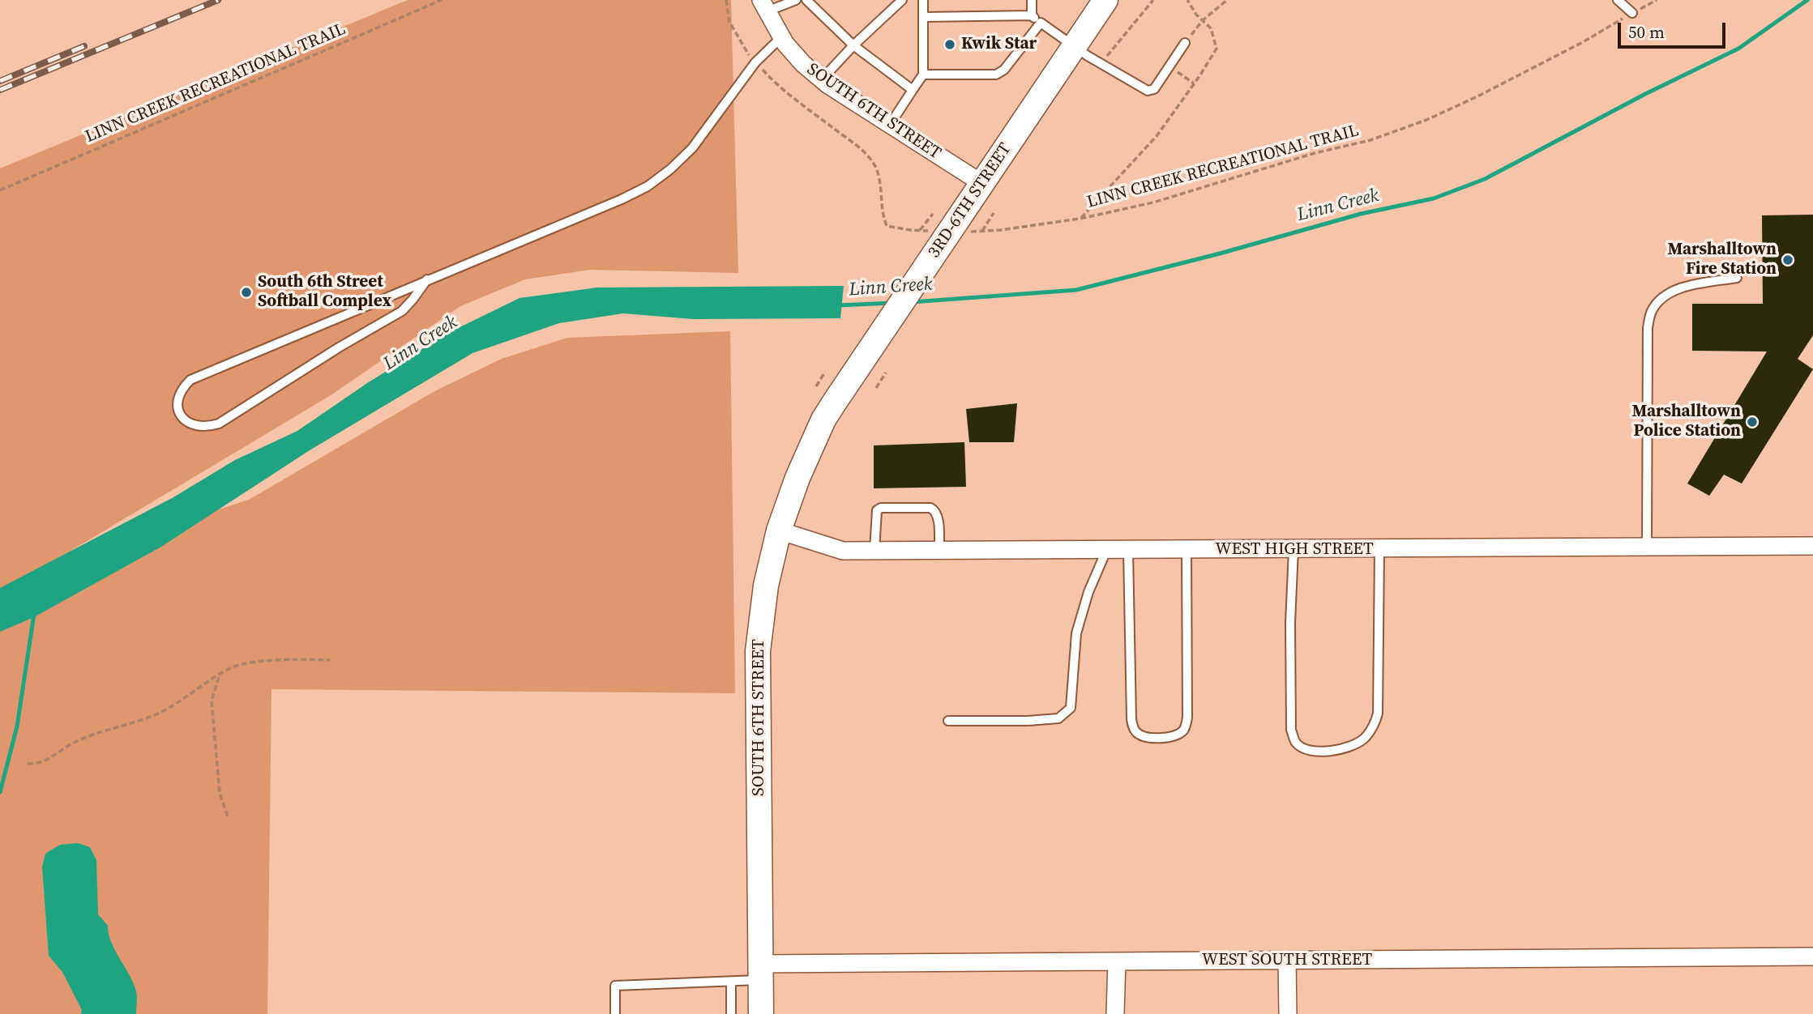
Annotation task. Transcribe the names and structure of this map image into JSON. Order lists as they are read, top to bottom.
{
  "streets": {
    "main road": ["SOUTH 6TH STREET", "3RD-6TH STREET"],
    "street": ["WEST HIGH STREET", "WEST SOUTH STREET"],
    "path": ["LINN CREEK RECREATIONAL TRAIL"]
  },
  "crossings": [
    ["LINN CREEK RECREATIONAL TRAIL", "3RD-6TH STREET"],
    ["SOUTH 6TH STREET", "3RD-6TH STREET"],
    ["SOUTH 6TH STREET", "WEST HIGH STREET"],
    ["SOUTH 6TH STREET", "WEST SOUTH STREET"]
  ],
  "water": ["Linn Creek"],
  "places": [
    "Kwik Star",
    "Marshalltown Fire Station",
    "South 6th Street Softball Complex",
    "Marshalltown Police Station"
  ],
  "scale_bar": "50 m"
}
